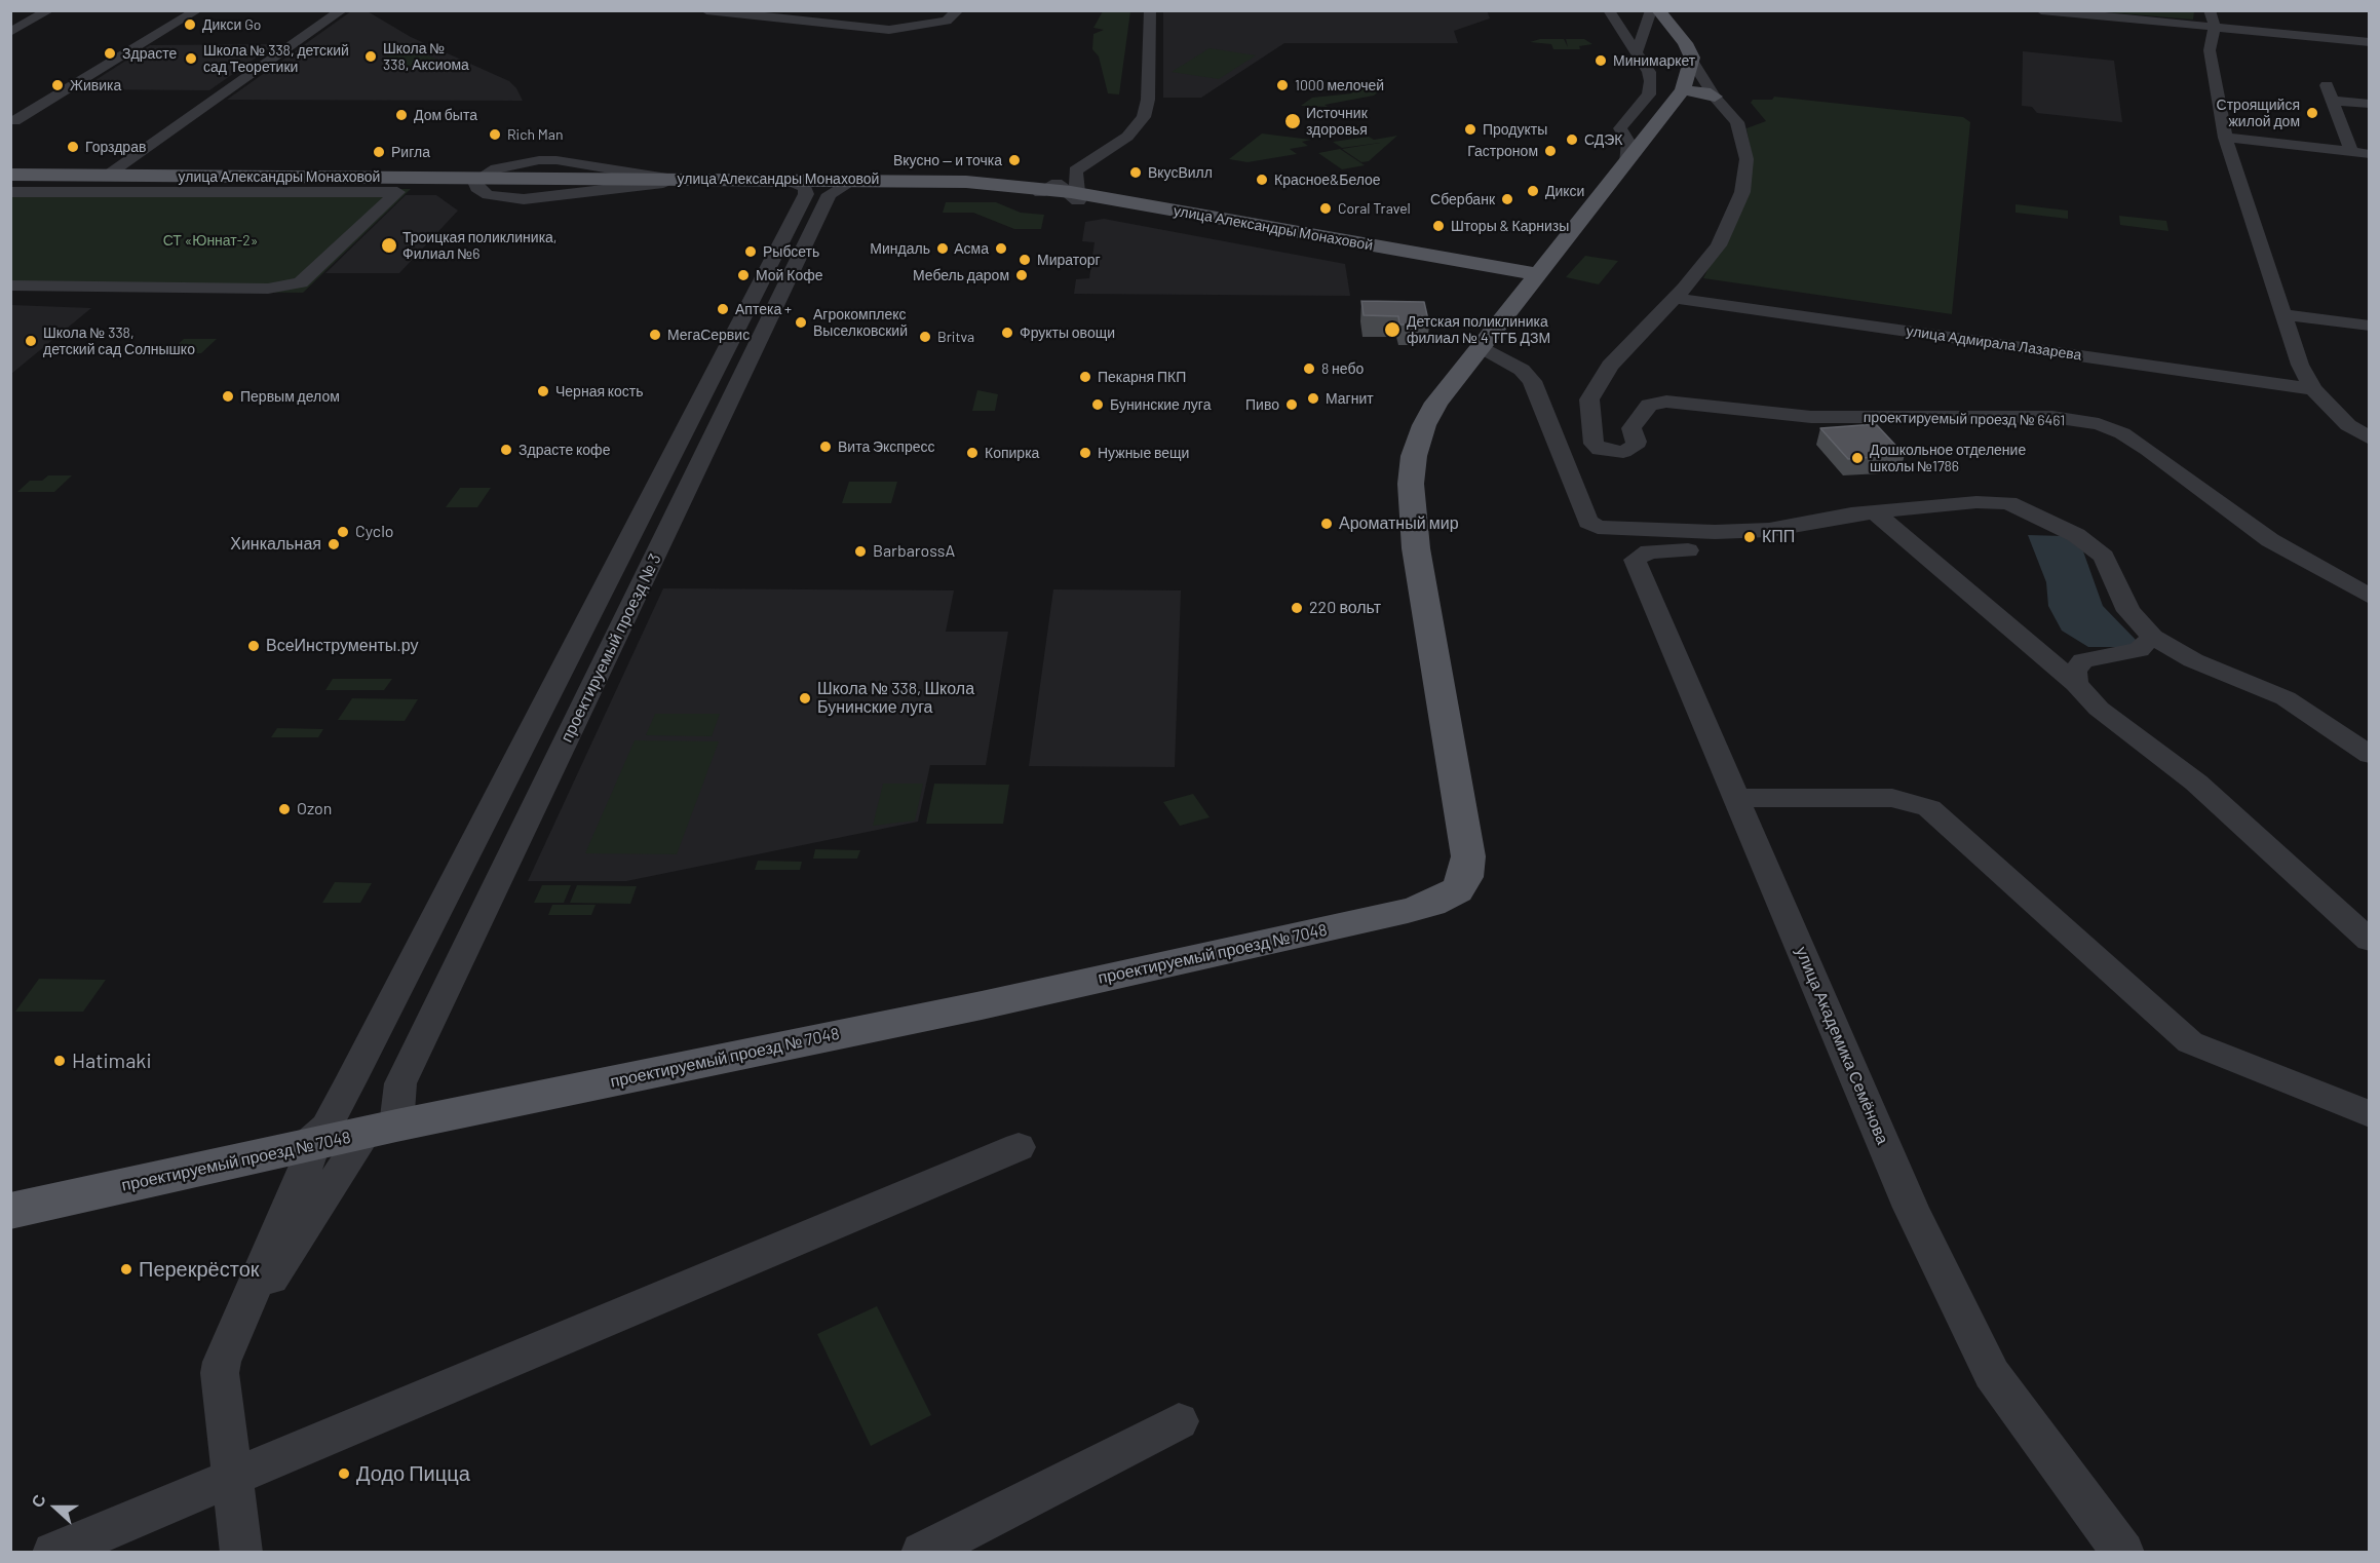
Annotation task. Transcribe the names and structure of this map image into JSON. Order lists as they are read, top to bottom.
{
  "streets": {
    "main road": ["улица Александры Монаховой", "проектируемый проезд № 7048"],
    "street": [
      "улица Адмирала Лазарева",
      "проектируемый проезд № 6461",
      "проектируемый проезд № 3",
      "улица Академика Семёнова"
    ]
  },
  "crossings": [
    ["улица Александры Монаховой", "проектируемый проезд № 3"],
    ["улица Адмирала Лазарева", "проектируемый проезд № 6461"],
    ["проектируемый проезд № 3", "проектируемый проезд № 7048"]
  ],
  "parks": ["СТ «Юннат-2»"],
  "places": [
    "Дикси Go",
    "Здрасте",
    "Школа № 338, Аксиома",
    "Школа № 338, детский сад Теоретики",
    "Минимаркет",
    "Живика",
    "1000 мелочей",
    "Строящийся жилой дом",
    "Дом быта",
    "Источник здоровья",
    "Продукты",
    "Rich Man",
    "СДЭК",
    "Горздрав",
    "Гастроном",
    "Ригла",
    "Вкусно — и точка",
    "ВкусВилл",
    "Красное&Белое",
    "Дикси",
    "Сбербанк",
    "Coral Travel",
    "Шторы & Карнизы",
    "Троицкая поликлиника, Филиал №6",
    "Миндаль",
    "Асма",
    "Рыбсеть",
    "Мираторг",
    "Мой Кофе",
    "Мебель даром",
    "Аптека +",
    "Агрокомплекс Выселковский",
    "Детская поликлиника филиал № 4 ТГБ ДЗМ",
    "Фрукты овощи",
    "МегаСервис",
    "Britva",
    "Школа № 338, детский сад Солнышко",
    "8 небо",
    "Пекарня ПКП",
    "Черная кость",
    "Первым делом",
    "Магнит",
    "Бунинские луга",
    "Пиво",
    "Вита Экспресс",
    "Здрасте кофе",
    "Копирка",
    "Нужные вещи",
    "Дошкольное отделение школы №1786",
    "Ароматный мир",
    "Cyclo",
    "КПП",
    "Хинкальная",
    "BarbarossA",
    "220 вольт",
    "ВсеИнструменты.ру",
    "Школа № 338, Школа Бунинские луга",
    "Ozon",
    "Hatimaki",
    "Перекрёсток",
    "Додо Пицца"
  ],
  "north": "left"
}
